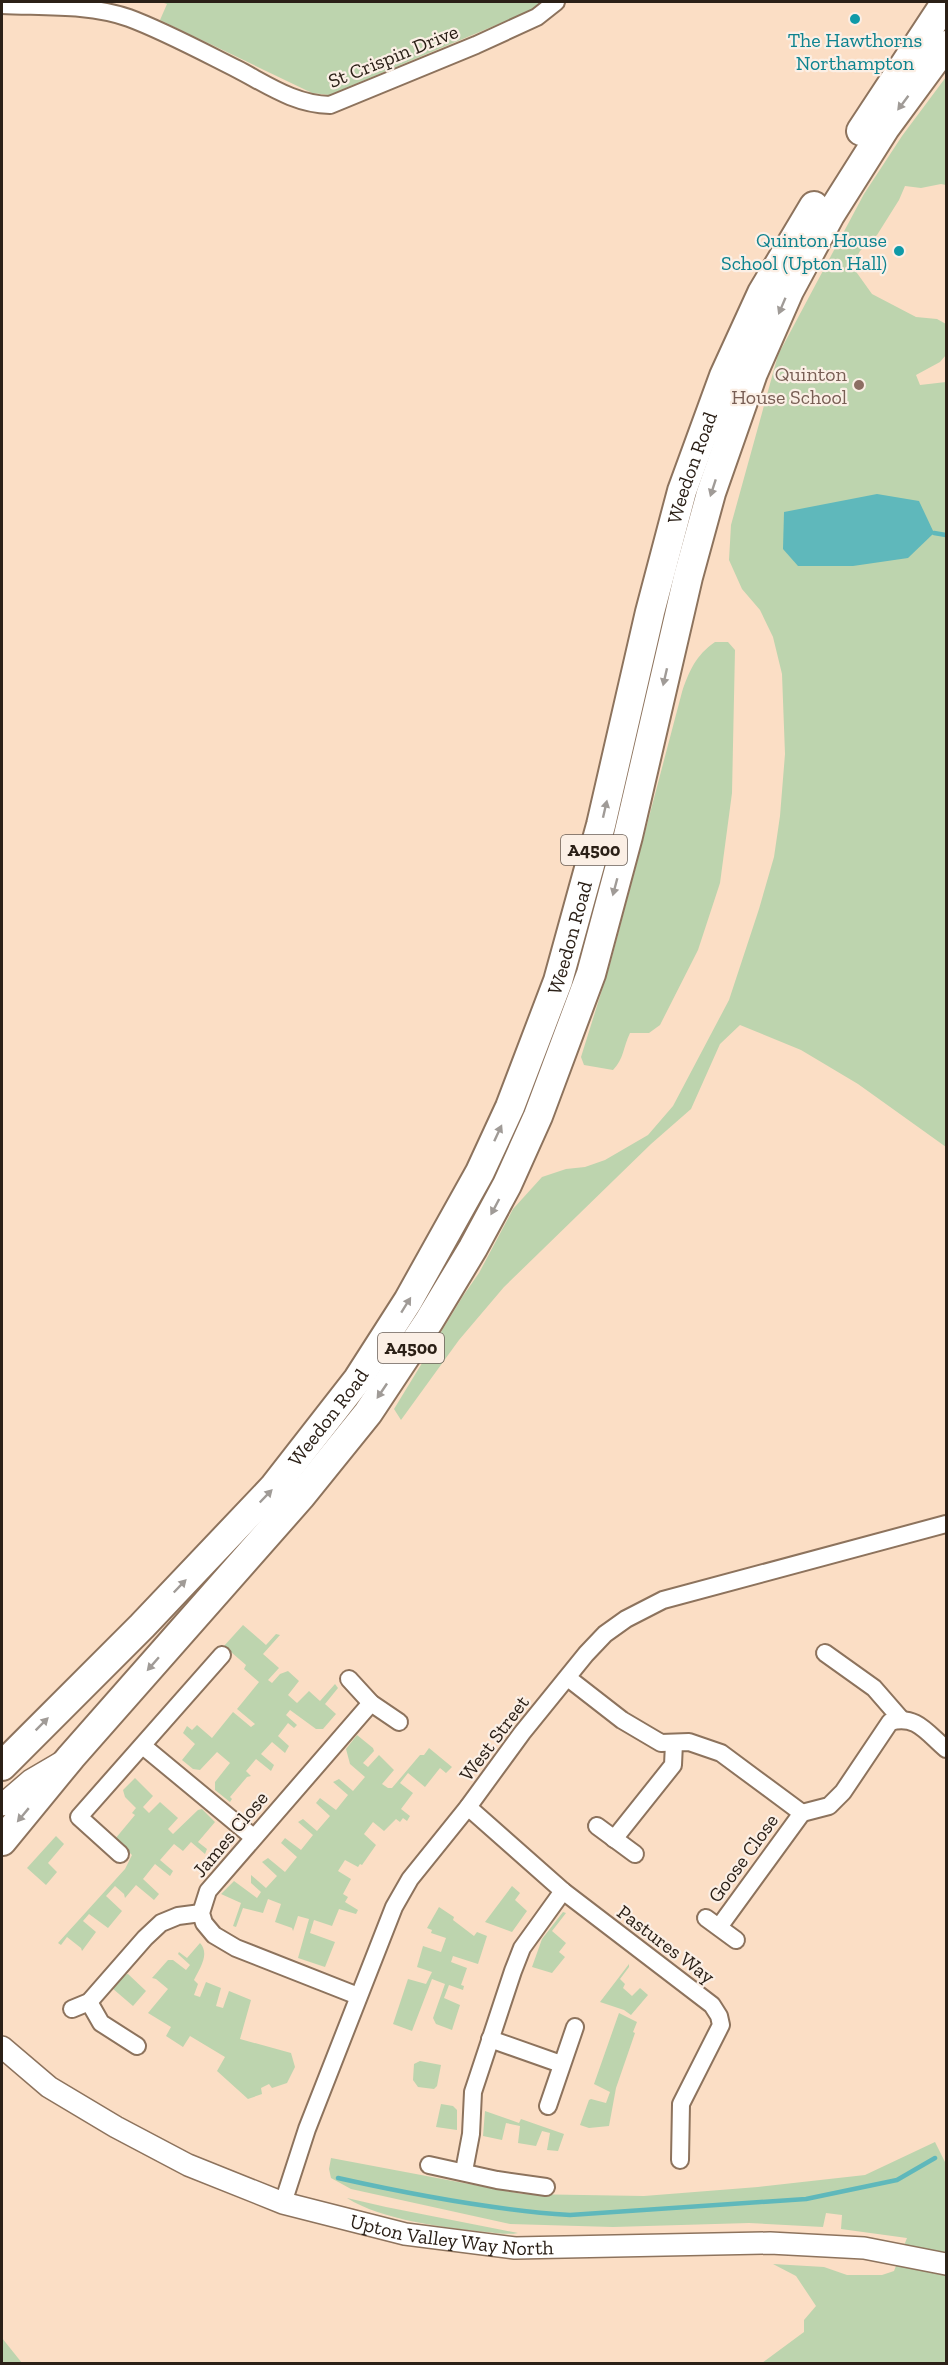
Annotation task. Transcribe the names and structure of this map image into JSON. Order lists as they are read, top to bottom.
{
  "streets": {
    "highway": ["Weedon Road", "A4500"],
    "street": [
      "St Crispin Drive",
      "West Street",
      "James Close",
      "Goose Close",
      "Pastures Way",
      "Upton Valley Way North"
    ]
  },
  "crossings": [
    ["West Street", "Pastures Way"],
    ["West Street", "Upton Valley Way North"]
  ],
  "places": ["The Hawthorns Northampton", "Quinton House School (Upton Hall)", "Quinton House School"]
}
